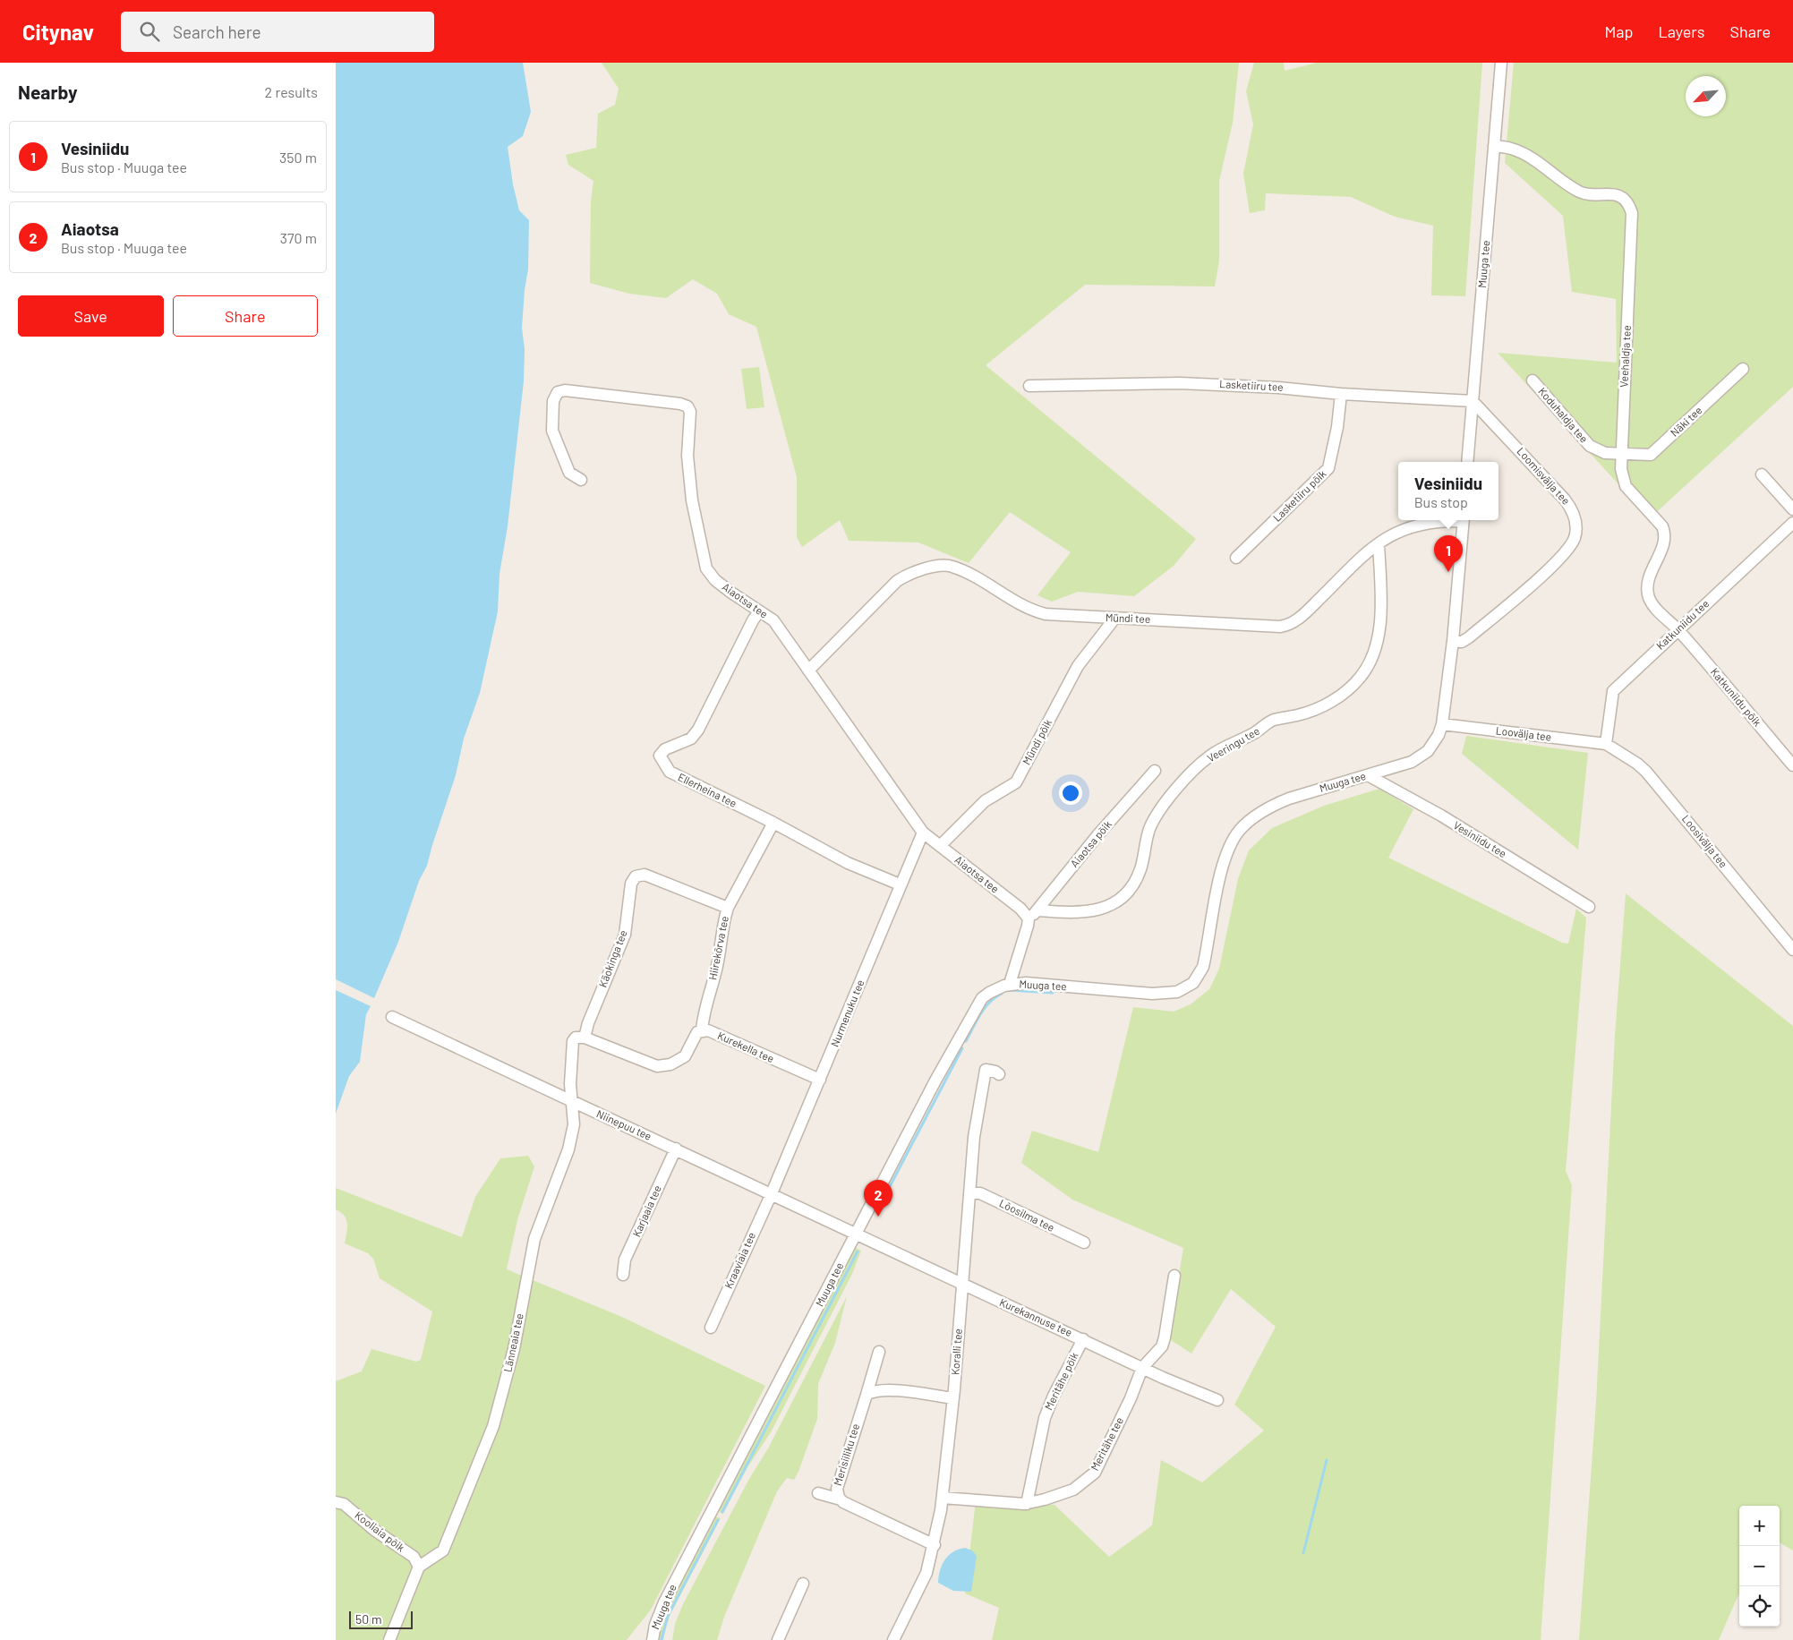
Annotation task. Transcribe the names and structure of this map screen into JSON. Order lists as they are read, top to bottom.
{
  "streets": {
    "street": [
      "Muuga tee",
      "Veehaldja tee",
      "Lasketiiru tee",
      "Koduhaldja tee",
      "Näki tee",
      "Loomisvälja tee",
      "Lasketiiru põik",
      "Aiaotsa tee",
      "Mündi tee",
      "Katkuniidu tee",
      "Katkuniidu põik",
      "Loovälja tee",
      "Mündi põik",
      "Veeringu tee",
      "Ellerheina tee",
      "Vesiniidu tee",
      "Loosivälja tee",
      "Aiaotsa põik",
      "Hiirekõrva tee",
      "Käokinga tee",
      "Nurmenuku tee",
      "Kurekella tee",
      "Niinepuu tee",
      "Karjaaia tee",
      "Lõosilma tee",
      "Kraaviaia tee",
      "Kurekannuse tee",
      "Länneaia tee",
      "Koralli tee",
      "Meritähe põik",
      "Meritähe tee",
      "Merisiiliku tee",
      "Kooliaia põik"
    ]
  },
  "crossings": [
    ["Muuga tee", "Veehaldja tee"],
    ["Muuga tee", "Lasketiiru tee"],
    ["Muuga tee", "Loomisvälja tee"],
    ["Muuga tee", "Loovälja tee"],
    ["Muuga tee", "Vesiniidu tee"],
    ["Muuga tee", "Niinepuu tee"],
    ["Muuga tee", "Kurekannuse tee"],
    ["Veehaldja tee", "Koduhaldja tee"],
    ["Veehaldja tee", "Näki tee"],
    ["Veehaldja tee", "Katkuniidu tee"],
    ["Veehaldja tee", "Katkuniidu põik"],
    ["Lasketiiru tee", "Loomisvälja tee"],
    ["Lasketiiru tee", "Lasketiiru põik"],
    ["Koduhaldja tee", "Näki tee"],
    ["Aiaotsa tee", "Mündi tee"],
    ["Aiaotsa tee", "Mündi põik"],
    ["Aiaotsa tee", "Ellerheina tee"],
    ["Aiaotsa tee", "Aiaotsa põik"],
    ["Aiaotsa tee", "Nurmenuku tee"],
    ["Mündi tee", "Mündi põik"],
    ["Mündi tee", "Veeringu tee"],
    ["Katkuniidu tee", "Katkuniidu põik"],
    ["Katkuniidu tee", "Loovälja tee"],
    ["Katkuniidu tee", "Loosivälja tee"],
    ["Loovälja tee", "Loosivälja tee"],
    ["Veeringu tee", "Aiaotsa põik"],
    ["Ellerheina tee", "Hiirekõrva tee"],
    ["Ellerheina tee", "Nurmenuku tee"],
    ["Hiirekõrva tee", "Käokinga tee"],
    ["Hiirekõrva tee", "Kurekella tee"],
    ["Käokinga tee", "Niinepuu tee"],
    ["Käokinga tee", "Länneaia tee"],
    ["Nurmenuku tee", "Kurekella tee"],
    ["Nurmenuku tee", "Niinepuu tee"],
    ["Nurmenuku tee", "Kraaviaia tee"],
    ["Niinepuu tee", "Karjaaia tee"],
    ["Niinepuu tee", "Kraaviaia tee"],
    ["Niinepuu tee", "Kurekannuse tee"],
    ["Niinepuu tee", "Länneaia tee"],
    ["Lõosilma tee", "Koralli tee"],
    ["Kurekannuse tee", "Koralli tee"],
    ["Kurekannuse tee", "Meritähe põik"],
    ["Kurekannuse tee", "Meritähe tee"],
    ["Länneaia tee", "Kooliaia põik"],
    ["Koralli tee", "Meritähe tee"],
    ["Koralli tee", "Merisiiliku tee"],
    ["Meritähe põik", "Meritähe tee"]
  ],
  "scale_bar": "50 m",
  "north": "bottom left",
  "page": {
    "header": "Citynav",
    "search": "Search here",
    "nav": ["Map", "Layers", "Share"],
    "heading": ["Nearby", "2 results"],
    "list": [
      {
        "mark": "1",
        "name": "Vesiniidu",
        "note": "Bus stop · Muuga tee",
        "value": "350 m"
      },
      {
        "mark": "2",
        "name": "Aiaotsa",
        "note": "Bus stop · Muuga tee",
        "value": "370 m"
      }
    ],
    "buttons": ["Save", "Share"],
    "popup": ["Vesiniidu", "Bus stop"],
    "pins": ["1", "2"],
    "map_buttons": ["+", "−"],
    "scale": "50 m"
  }
}
